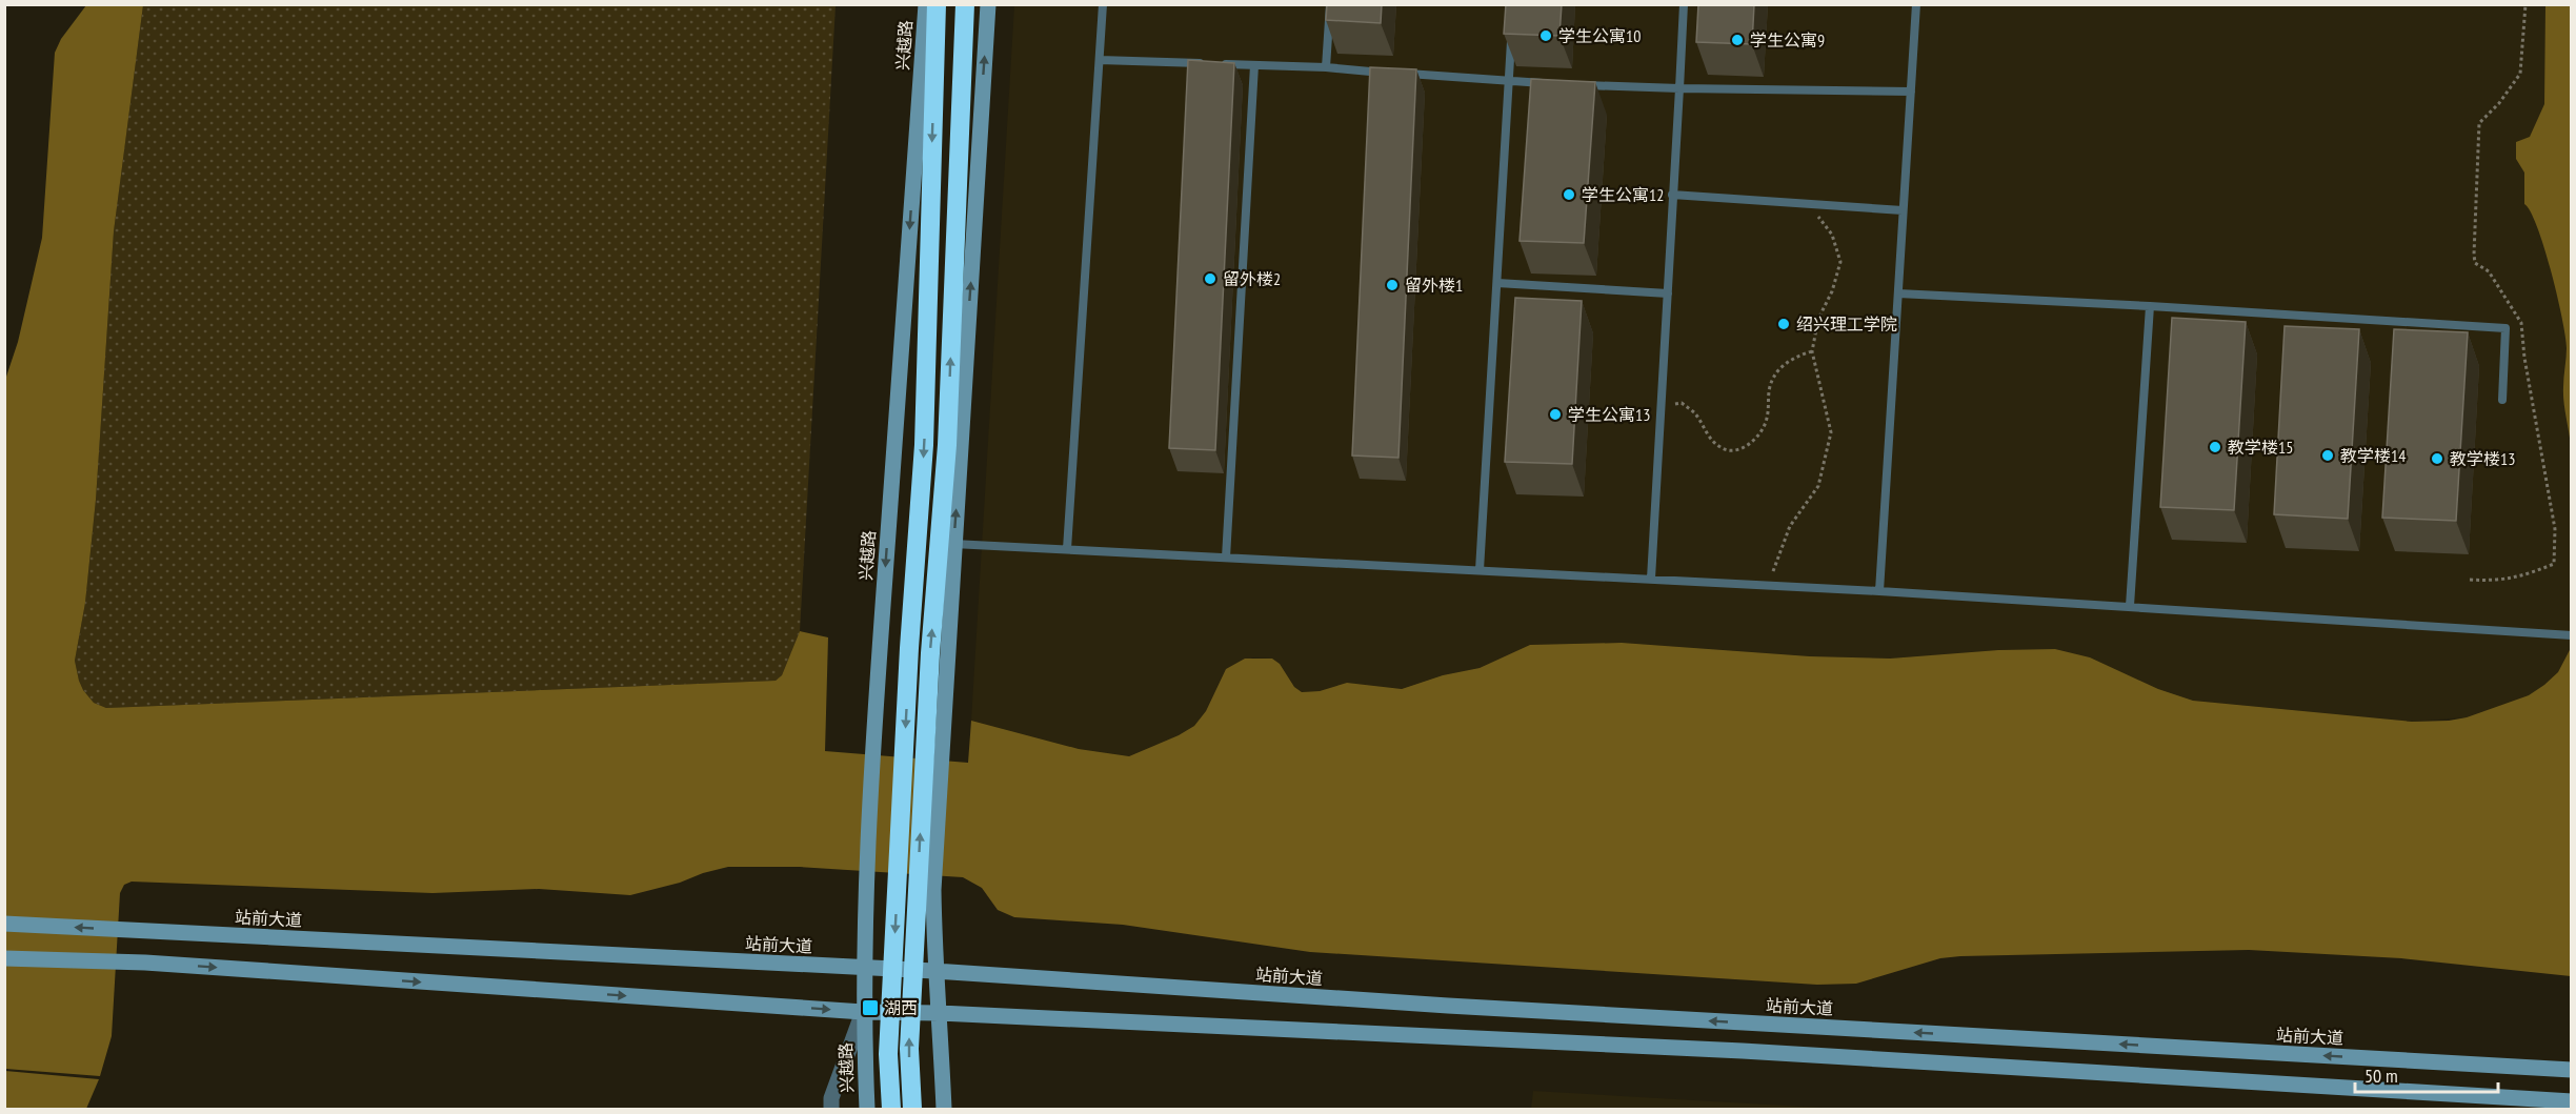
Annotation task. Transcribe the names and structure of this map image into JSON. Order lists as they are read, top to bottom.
{
  "streets": {
    "main road": ["兴越路", "站前大道"]
  },
  "crossings": [
    ["兴越路", "站前大道"]
  ],
  "places": {
    "other": [
      "学生公寓10",
      "学生公寓9",
      "学生公寓12",
      "留外楼2",
      "留外楼1",
      "绍兴理工学院",
      "学生公寓13",
      "教学楼15",
      "教学楼14",
      "教学楼13"
    ],
    "transit": ["湖西"]
  },
  "scale_bar": "50 m"
}
